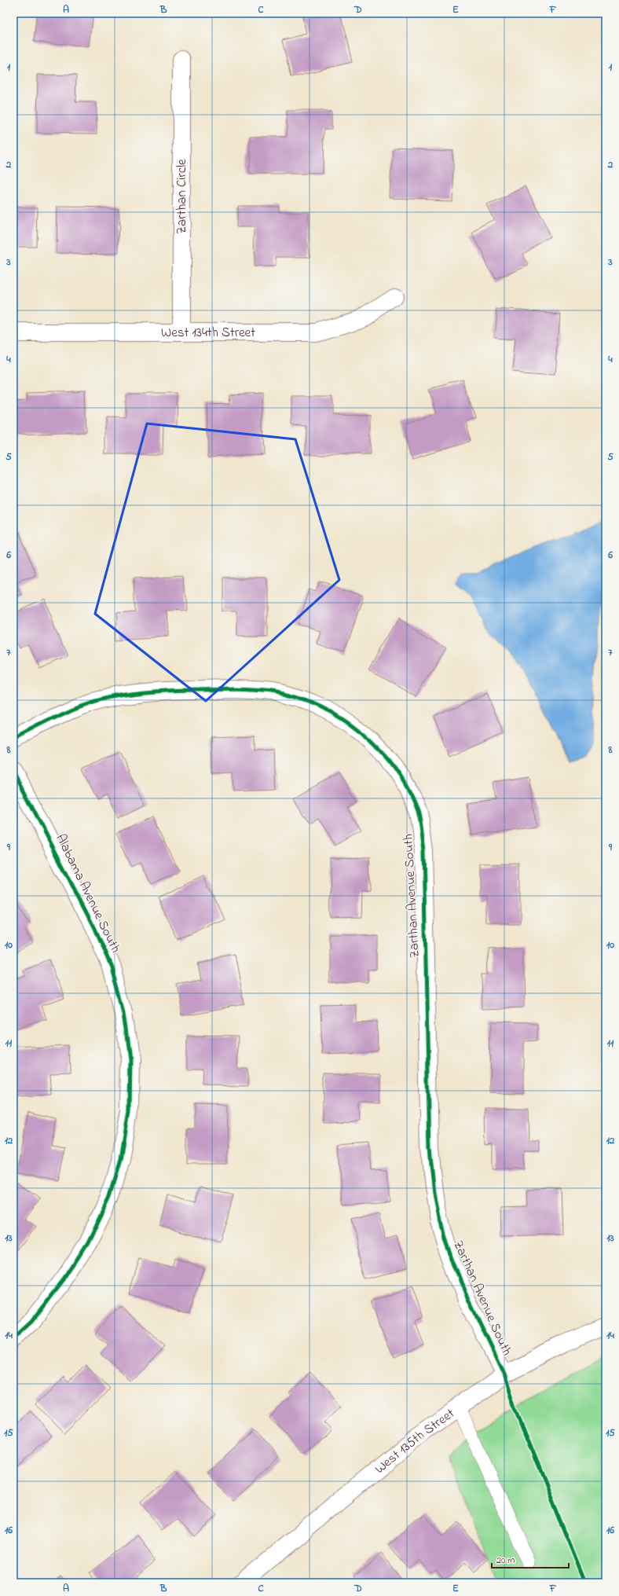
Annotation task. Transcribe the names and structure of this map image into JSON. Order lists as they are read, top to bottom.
{
  "streets": {
    "street": [
      "Zarthan Circle",
      "West 134th Street",
      "Alabama Avenue South",
      "Zarthan Avenue South",
      "West 135th Street"
    ]
  },
  "crossings": [
    ["Zarthan Circle", "West 134th Street"],
    ["Zarthan Avenue South", "West 135th Street"]
  ],
  "scale_bar": "20 m",
  "grid": {
    "columns": [
      "A",
      "B",
      "C",
      "D",
      "E",
      "F"
    ],
    "rows": [
      "1",
      "2",
      "3",
      "4",
      "5",
      "6",
      "7",
      "8",
      "9",
      "10",
      "11",
      "12",
      "13",
      "14",
      "15",
      "16"
    ]
  }
}
